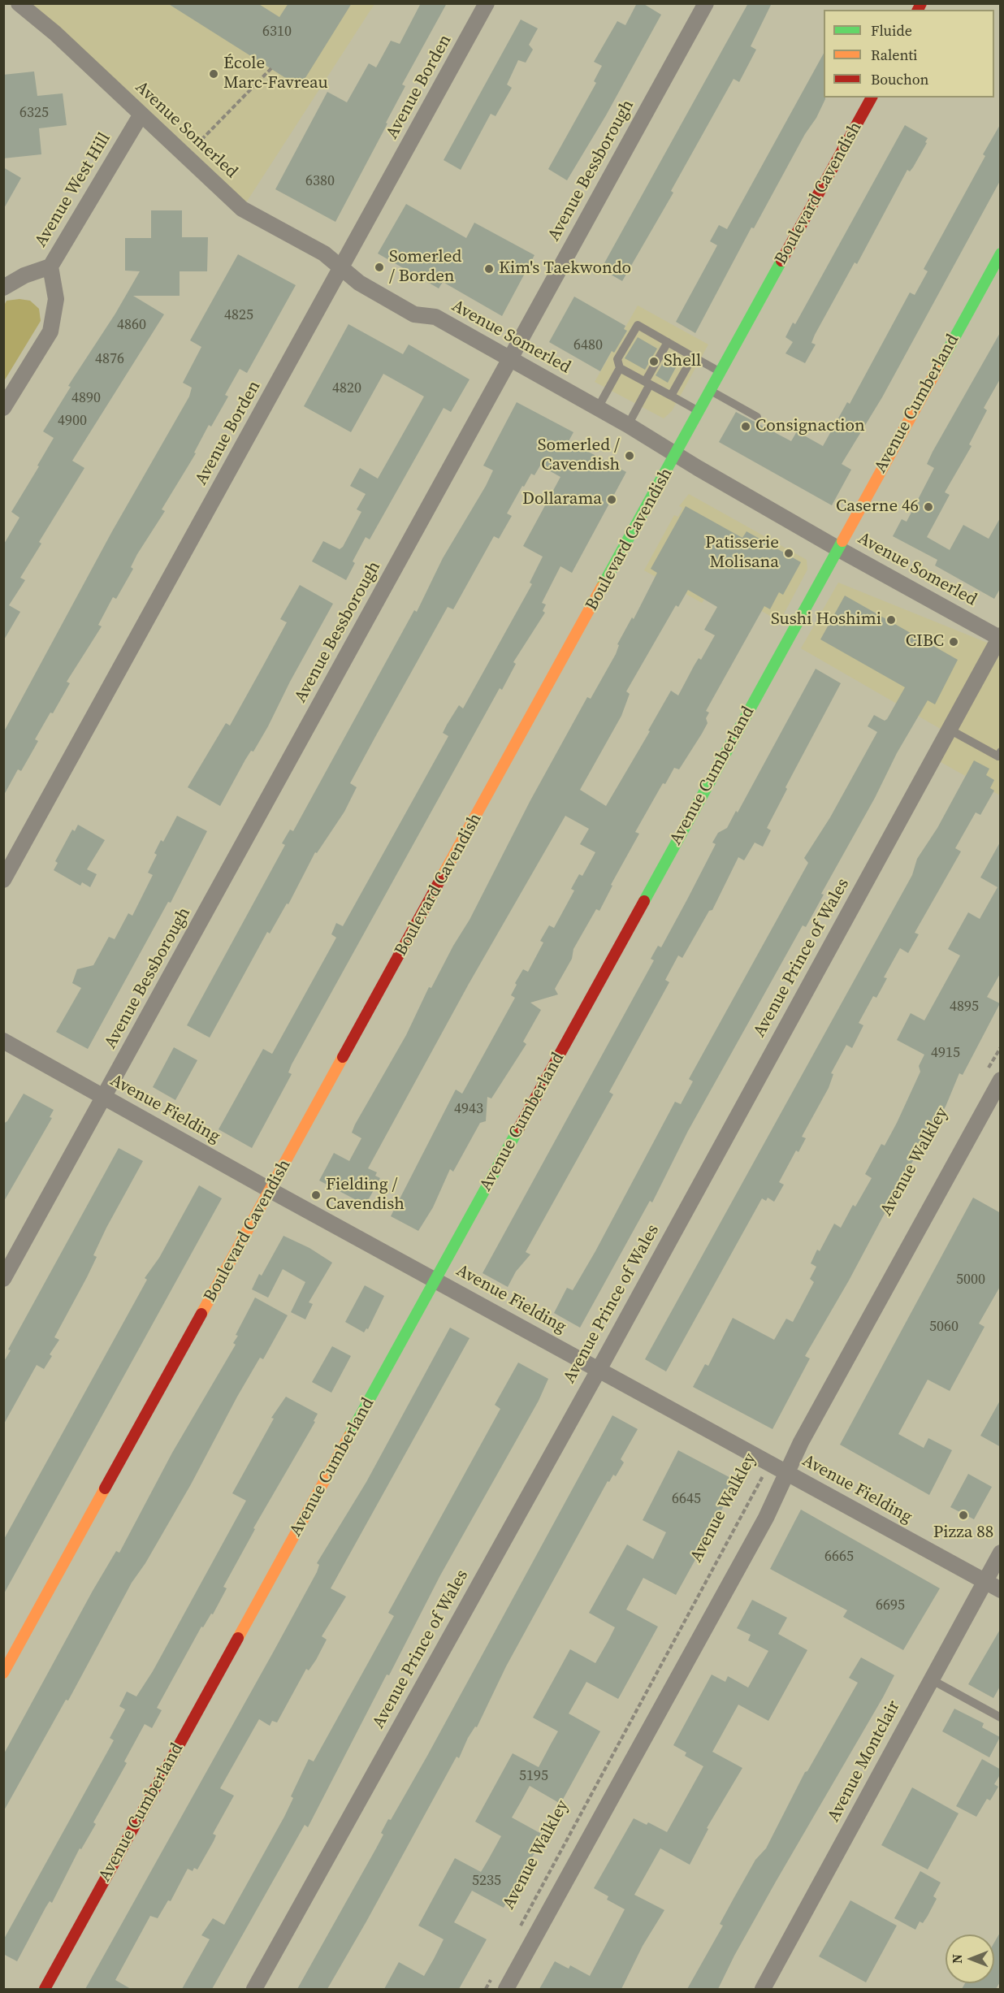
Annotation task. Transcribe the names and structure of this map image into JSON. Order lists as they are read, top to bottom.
{
  "streets": {
    "street": [
      "Avenue Borden",
      "Avenue Somerled",
      "Avenue Bessborough",
      "Avenue West Hill",
      "Boulevard Cavendish",
      "Avenue Cumberland",
      "Avenue Prince of Wales",
      "Avenue Fielding",
      "Avenue Walkley",
      "Avenue Montclair"
    ]
  },
  "crossings": [
    ["Avenue Borden", "Avenue Somerled"],
    ["Avenue Somerled", "Avenue Bessborough"],
    ["Avenue Somerled", "Avenue West Hill"],
    ["Avenue Somerled", "Boulevard Cavendish"],
    ["Avenue Somerled", "Avenue Cumberland"],
    ["Avenue Somerled", "Avenue Prince of Wales"],
    ["Avenue Bessborough", "Avenue Fielding"],
    ["Boulevard Cavendish", "Avenue Fielding"],
    ["Avenue Cumberland", "Avenue Fielding"],
    ["Avenue Prince of Wales", "Avenue Fielding"],
    ["Avenue Fielding", "Avenue Walkley"],
    ["Avenue Fielding", "Avenue Montclair"]
  ],
  "places": [
    "École Marc-Favreau",
    "Somerled / Borden",
    "Kim's Taekwondo",
    "Shell",
    "Consignaction",
    "Somerled / Cavendish",
    "Dollarama",
    "Caserne 46",
    "Patisserie Molisana",
    "Sushi Hoshimi",
    "CIBC",
    "Fielding / Cavendish",
    "Pizza 88"
  ],
  "house_numbers": [
    "6310",
    "6325",
    "6380",
    "4825",
    "4860",
    "6480",
    "4876",
    "4820",
    "4890",
    "4900",
    "4895",
    "4915",
    "4943",
    "5000",
    "5060",
    "6645",
    "6665",
    "6695",
    "5195",
    "5235"
  ],
  "legend": ["Fluide", "Ralenti", "Bouchon"],
  "north": "left"
}
